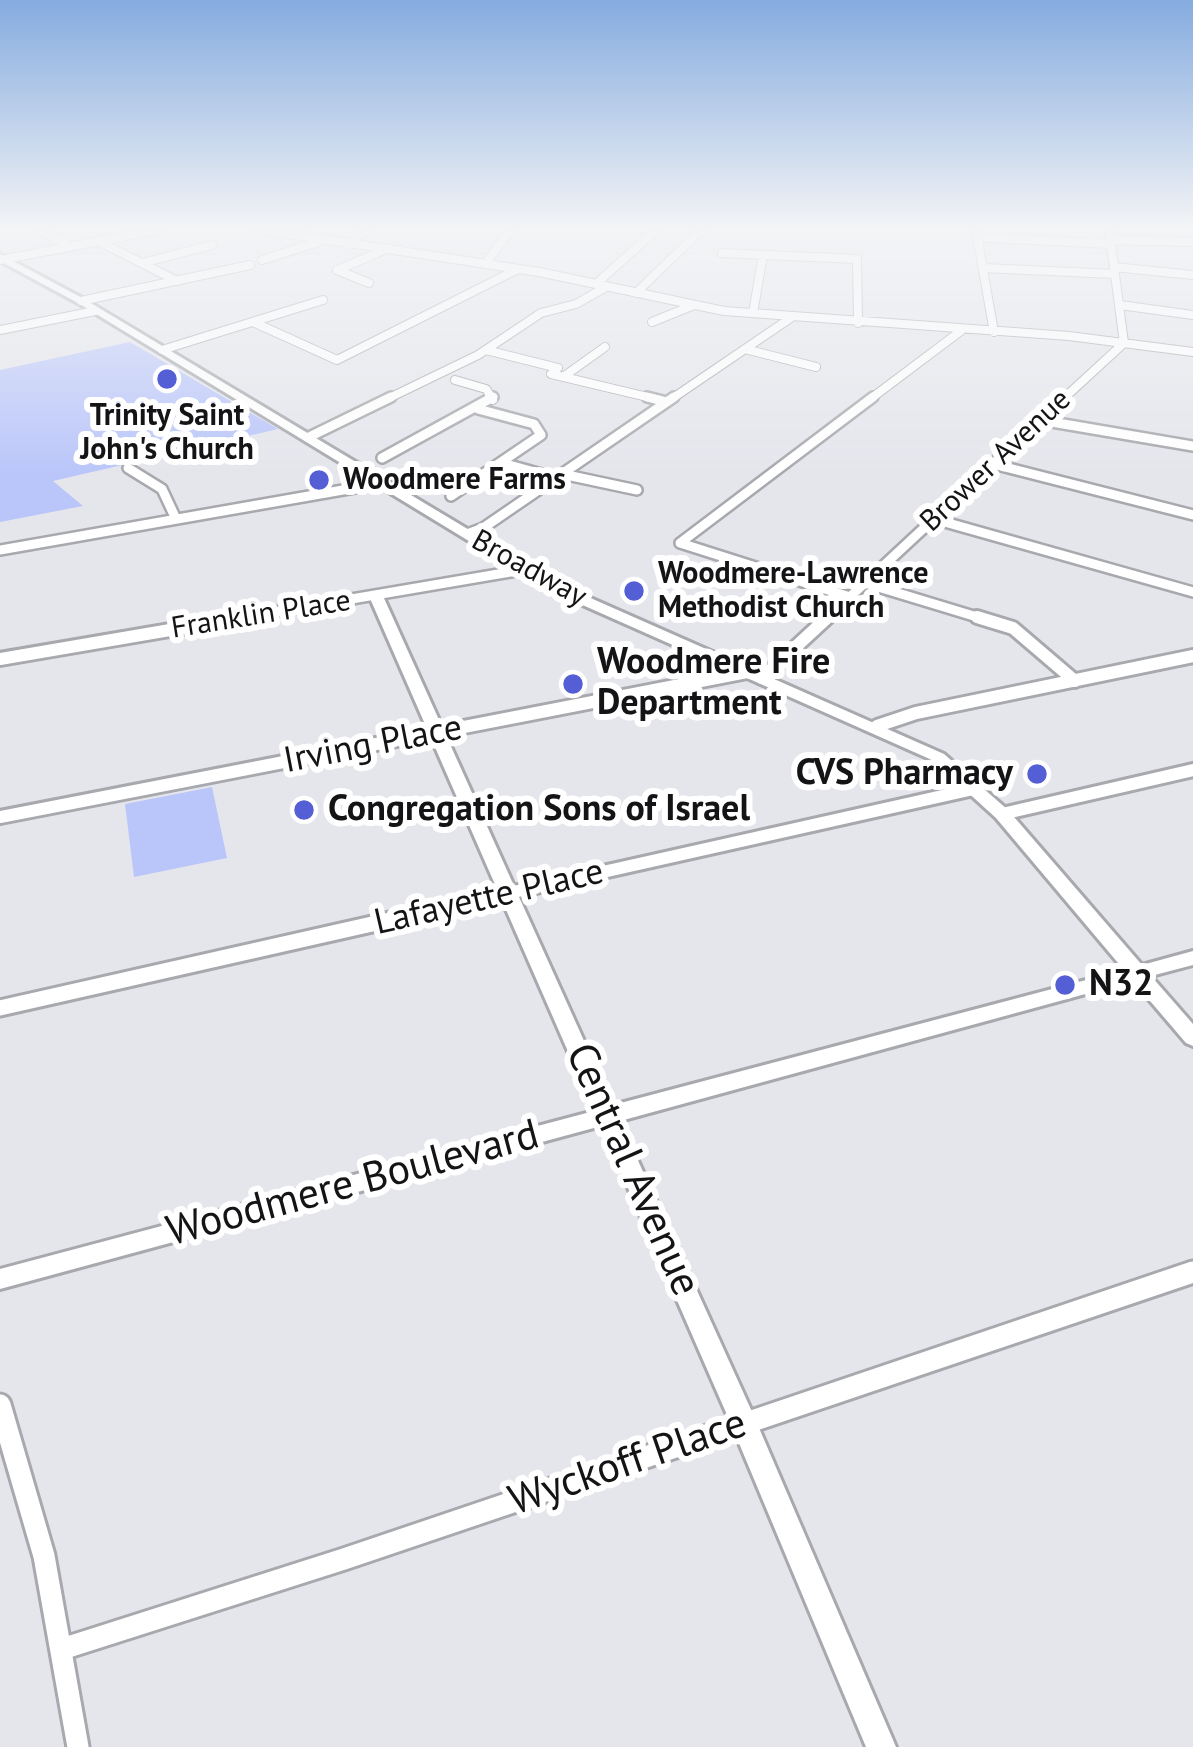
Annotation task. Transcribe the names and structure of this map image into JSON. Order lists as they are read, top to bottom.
{
  "streets": {
    "main road": ["Broadway", "Central Avenue", "Woodmere Boulevard"],
    "street": [
      "Brower Avenue",
      "Franklin Place",
      "Irving Place",
      "Lafayette Place",
      "Wyckoff Place"
    ]
  },
  "crossings": [
    ["Brower Avenue", "Broadway"],
    ["Brower Avenue", "Irving Place"],
    ["Broadway", "Franklin Place"],
    ["Broadway", "Irving Place"],
    ["Broadway", "Lafayette Place"],
    ["Broadway", "Woodmere Boulevard"],
    ["Franklin Place", "Central Avenue"],
    ["Irving Place", "Central Avenue"],
    ["Lafayette Place", "Central Avenue"],
    ["Central Avenue", "Woodmere Boulevard"],
    ["Central Avenue", "Wyckoff Place"]
  ],
  "places": [
    "Trinity Saint John's Church",
    "Woodmere Farms",
    "Woodmere-Lawrence Methodist Church",
    "Woodmere Fire Department",
    "CVS Pharmacy",
    "Congregation Sons of Israel",
    "N32"
  ]
}
